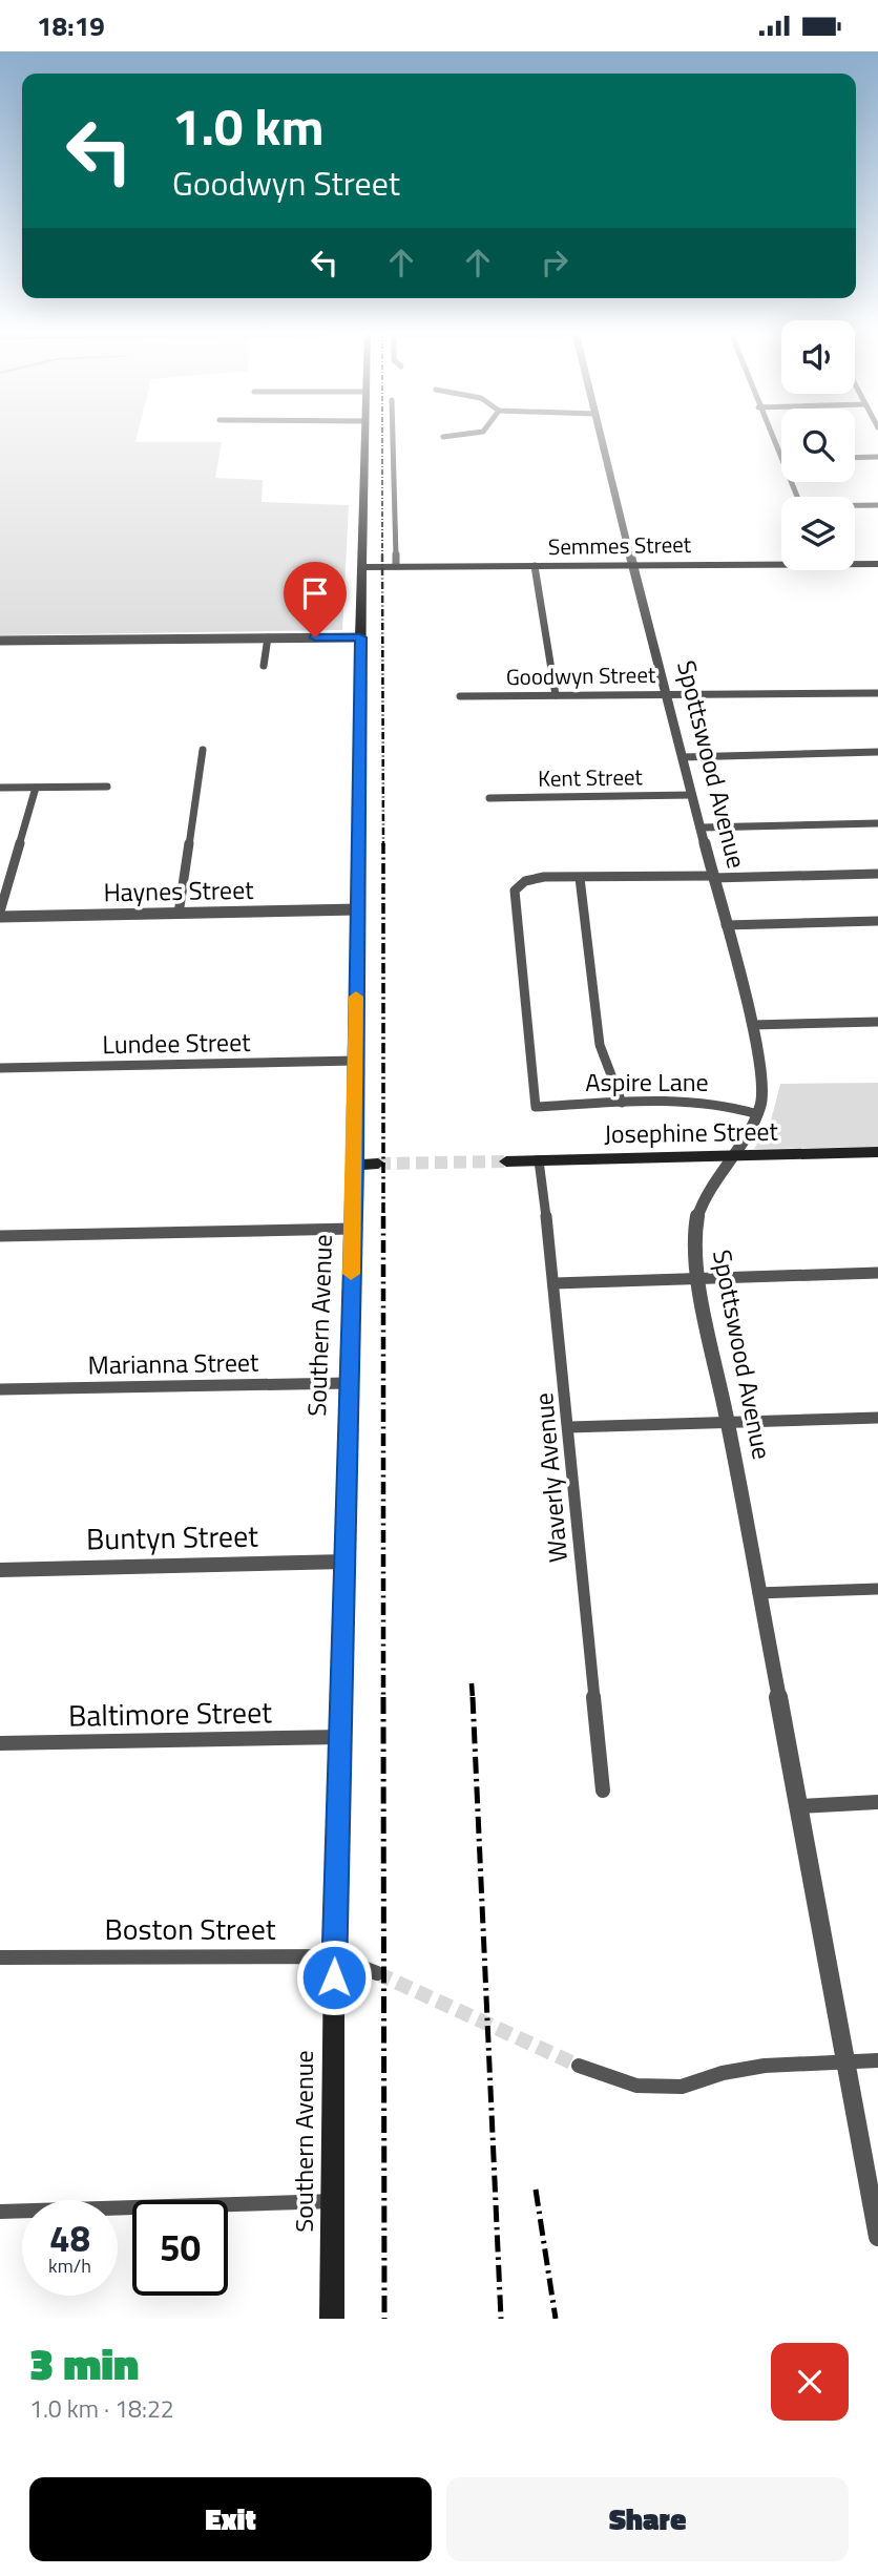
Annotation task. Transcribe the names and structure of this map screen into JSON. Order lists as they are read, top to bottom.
{
  "streets": {
    "main road": ["Semmes Street", "Josephine Street", "Southern Avenue"],
    "street": [
      "Goodwyn Street",
      "Spottswood Avenue",
      "Kent Street",
      "Haynes Street",
      "Lundee Street",
      "Aspire Lane",
      "Marianna Street",
      "Waverly Avenue",
      "Buntyn Street",
      "Baltimore Street",
      "Boston Street"
    ]
  },
  "crossings": [
    ["Semmes Street", "Spottswood Avenue"],
    ["Semmes Street", "Southern Avenue"],
    ["Goodwyn Street", "Spottswood Avenue"],
    ["Spottswood Avenue", "Kent Street"],
    ["Spottswood Avenue", "Aspire Lane"],
    ["Spottswood Avenue", "Josephine Street"],
    ["Haynes Street", "Southern Avenue"],
    ["Lundee Street", "Southern Avenue"],
    ["Josephine Street", "Waverly Avenue"],
    ["Southern Avenue", "Marianna Street"],
    ["Southern Avenue", "Buntyn Street"],
    ["Southern Avenue", "Baltimore Street"],
    ["Southern Avenue", "Boston Street"]
  ],
  "page": {
    "status": "18:19",
    "turn": ["1.0 km", "Goodwyn Street"],
    "speed": "48 km/h",
    "limit": "50",
    "heading": ["3 min", "1.0 km · 18:22"],
    "buttons": ["Exit", "Share"]
  }
}
